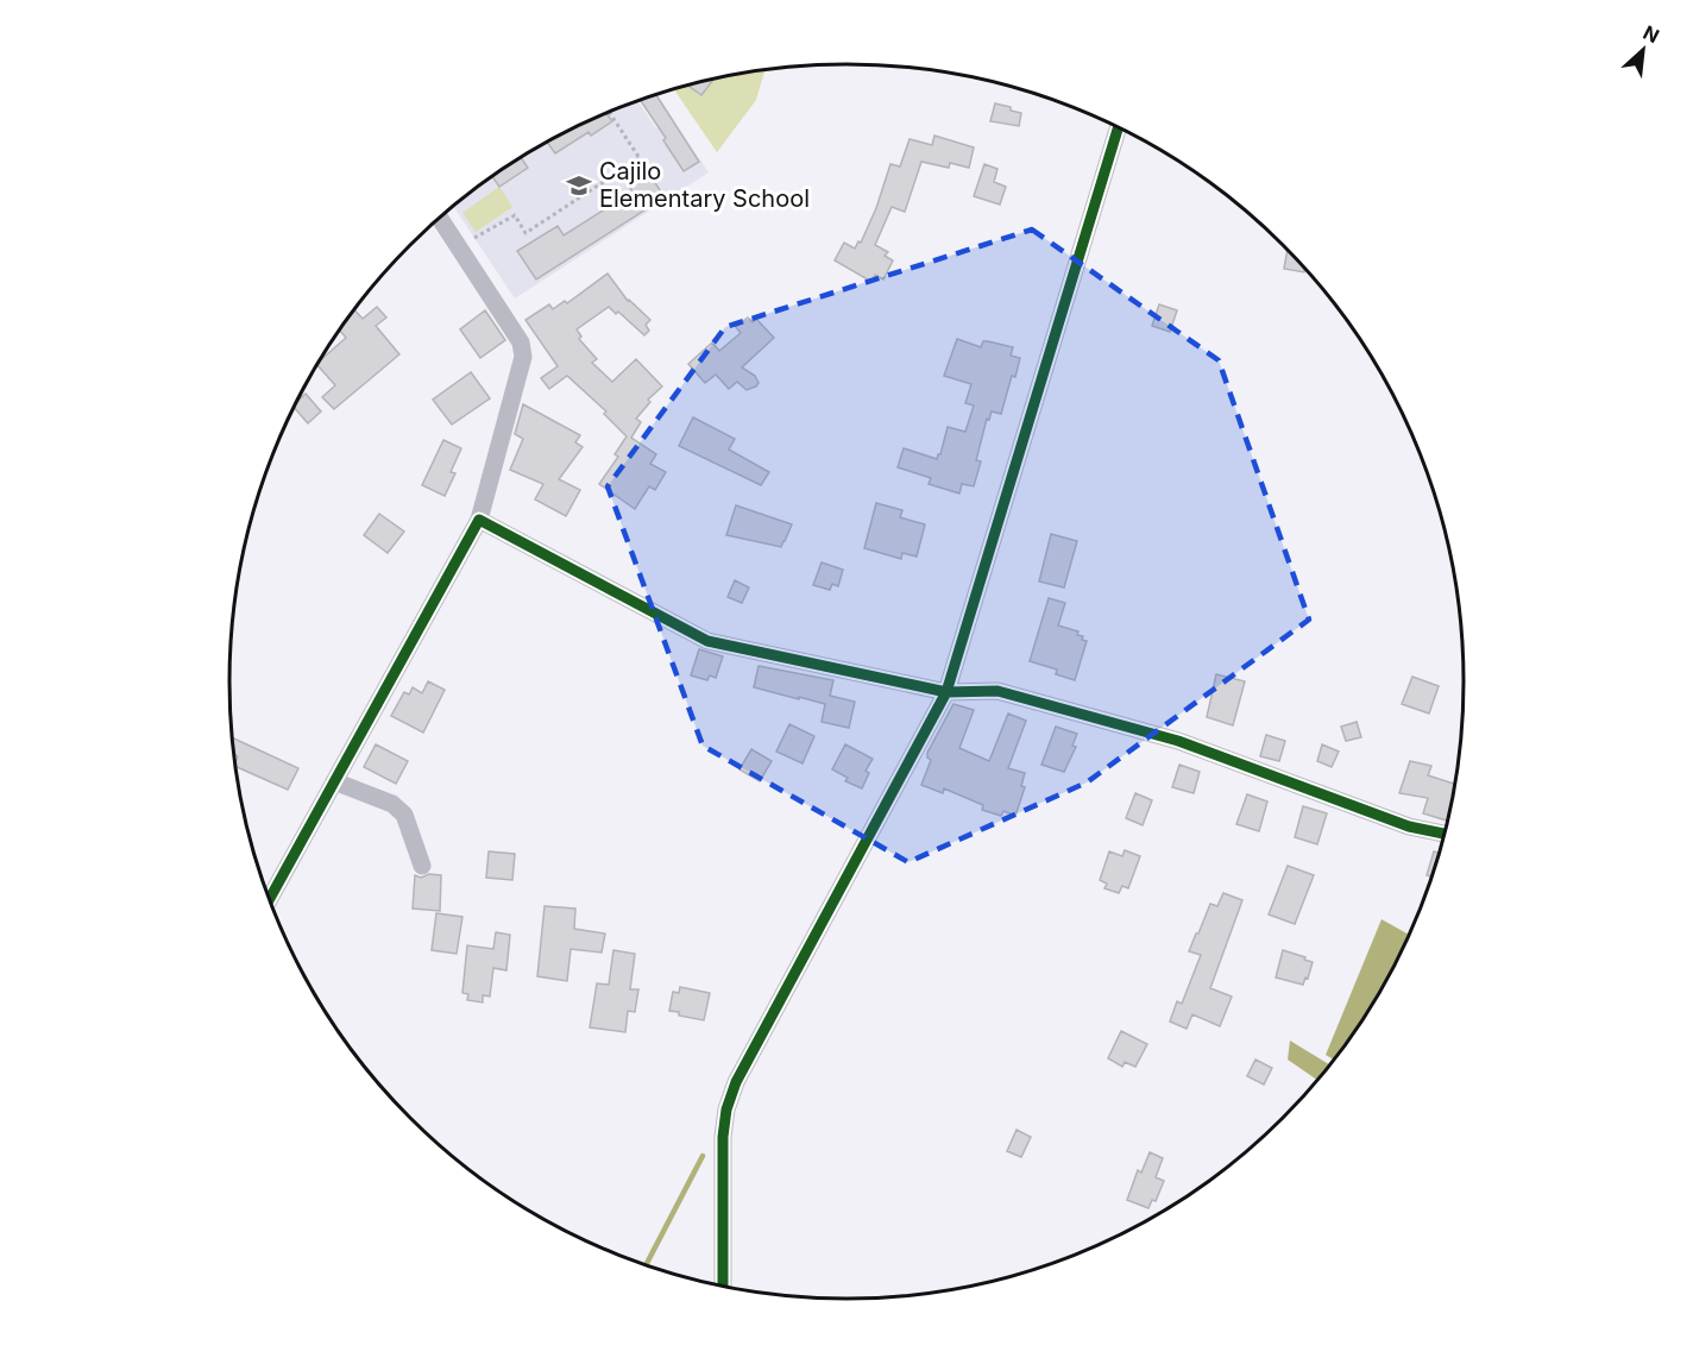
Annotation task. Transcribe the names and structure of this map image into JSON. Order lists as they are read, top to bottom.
{
  "places": {
    "school or university": ["Cajilo Elementary School"]
  },
  "north": "top right"
}
